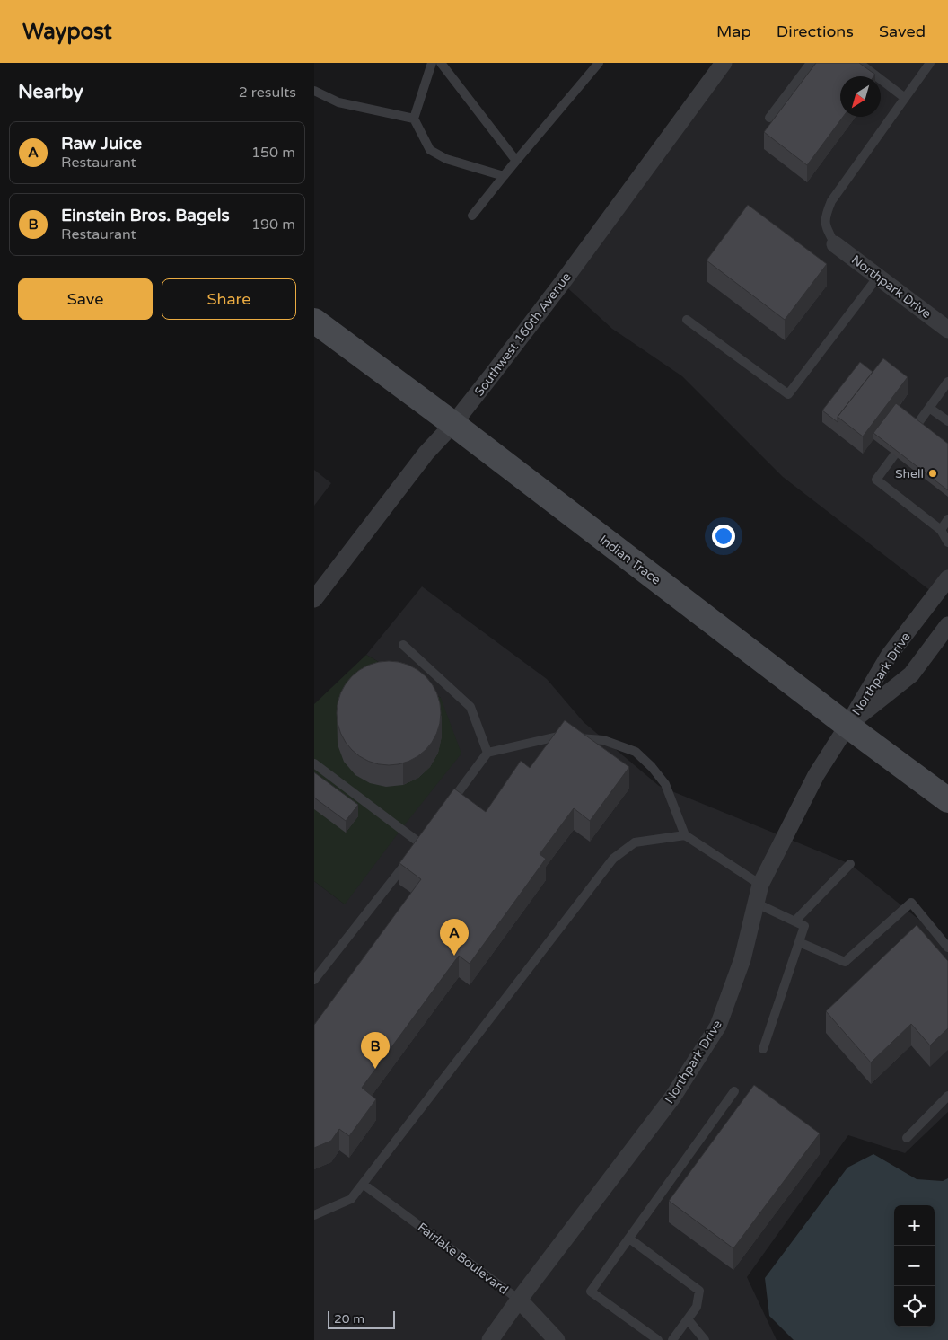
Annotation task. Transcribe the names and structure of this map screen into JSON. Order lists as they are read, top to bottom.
{
  "streets": {
    "street": [
      "Northpark Drive",
      "Southwest 160th Avenue",
      "Indian Trace",
      "Fairlake Boulevard"
    ]
  },
  "crossings": [
    ["Northpark Drive", "Indian Trace"],
    ["Northpark Drive", "Fairlake Boulevard"],
    ["Southwest 160th Avenue", "Indian Trace"]
  ],
  "places": ["Shell"],
  "scale_bar": "20 m",
  "north": "bottom left",
  "page": {
    "header": "Waypost",
    "nav": ["Map", "Directions", "Saved"],
    "heading": ["Nearby", "2 results"],
    "list": [
      {
        "mark": "A",
        "name": "Raw Juice",
        "note": "Restaurant",
        "value": "150 m"
      },
      {
        "mark": "B",
        "name": "Einstein Bros. Bagels",
        "note": "Restaurant",
        "value": "190 m"
      }
    ],
    "buttons": ["Save", "Share"],
    "pins": ["A", "B"],
    "map_buttons": ["+", "−"],
    "scale": "20 m"
  }
}
